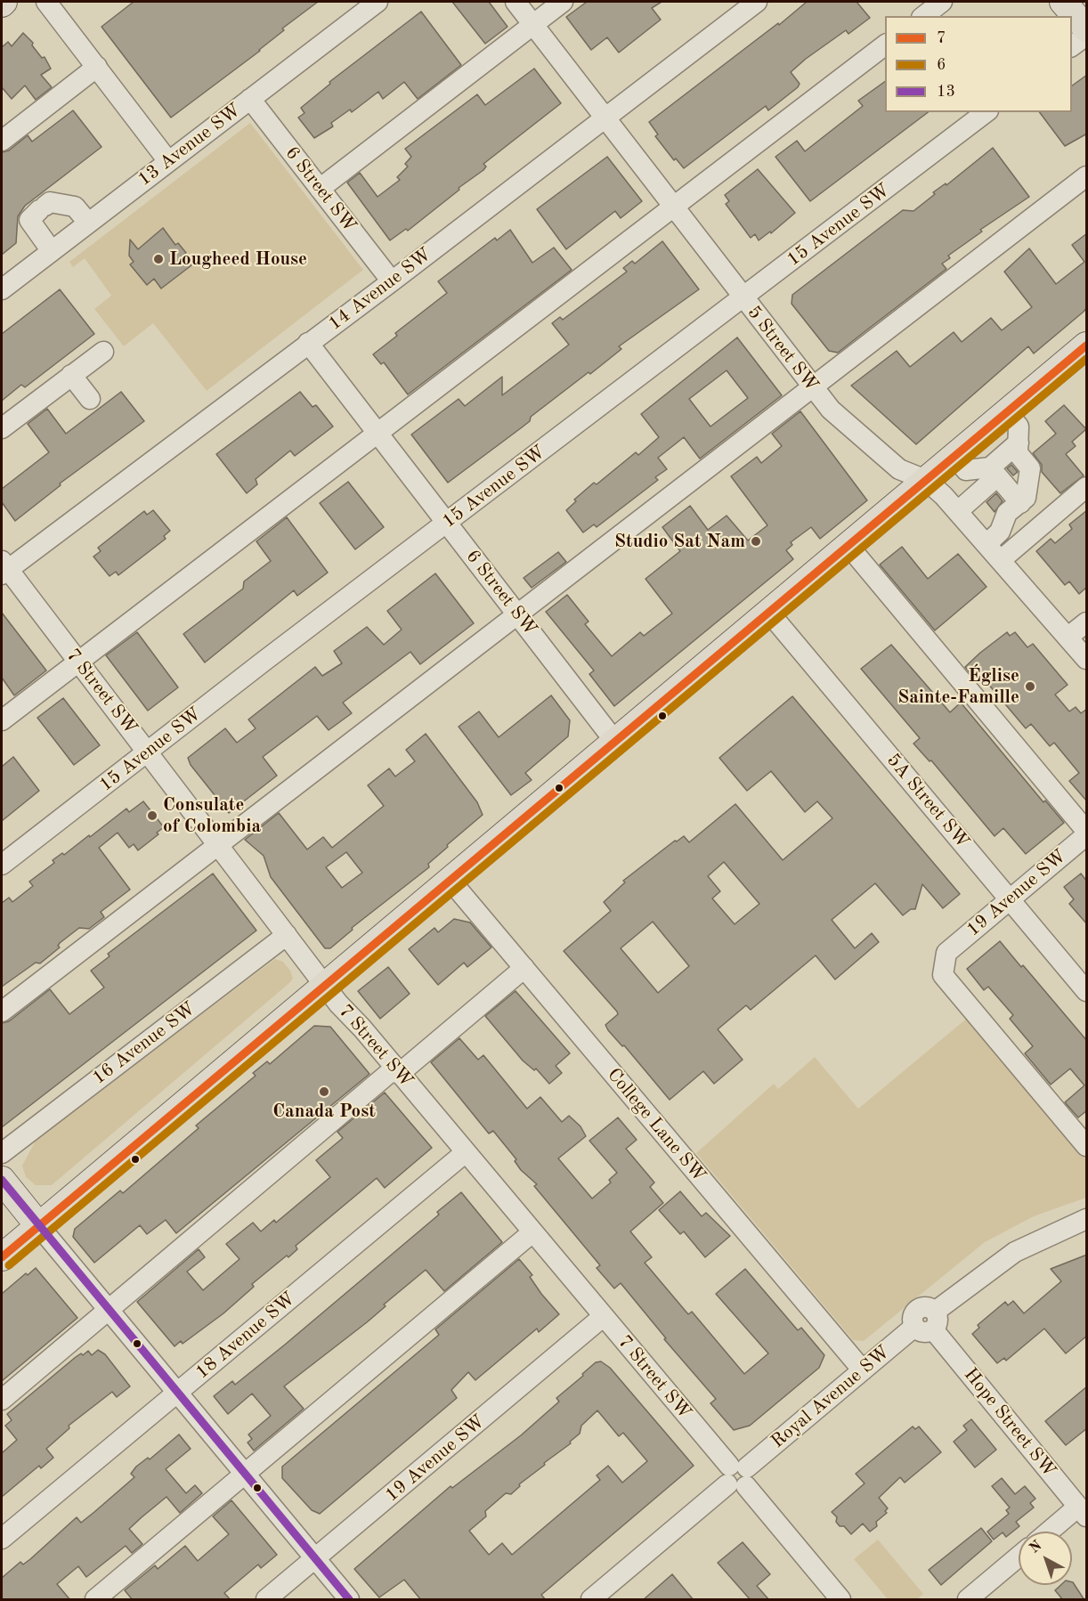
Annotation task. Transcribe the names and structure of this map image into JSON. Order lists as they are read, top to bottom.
{
  "streets": {
    "street": [
      "13 Avenue SW",
      "6 Street SW",
      "15 Avenue SW",
      "14 Avenue SW",
      "5 Street SW",
      "7 Street SW",
      "5A Street SW",
      "19 Avenue SW",
      "16 Avenue SW",
      "College Lane SW",
      "18 Avenue SW",
      "Royal Avenue SW",
      "Hope Street SW"
    ]
  },
  "crossings": [
    ["13 Avenue SW", "6 Street SW"],
    ["6 Street SW", "15 Avenue SW"],
    ["6 Street SW", "14 Avenue SW"],
    ["15 Avenue SW", "5 Street SW"],
    ["15 Avenue SW", "7 Street SW"],
    ["14 Avenue SW", "5 Street SW"],
    ["14 Avenue SW", "7 Street SW"],
    ["7 Street SW", "19 Avenue SW"],
    ["7 Street SW", "16 Avenue SW"],
    ["7 Street SW", "18 Avenue SW"],
    ["7 Street SW", "Royal Avenue SW"],
    ["5A Street SW", "19 Avenue SW"],
    ["College Lane SW", "Royal Avenue SW"],
    ["Royal Avenue SW", "Hope Street SW"]
  ],
  "places": [
    "Lougheed House",
    "Studio Sat Nam",
    "Église Sainte-Famille",
    "Consulate of Colombia",
    "Canada Post"
  ],
  "lines": ["transit line 7", "transit line 6", "transit line 13"],
  "legend": ["7", "6", "13"],
  "north": "top left"
}
